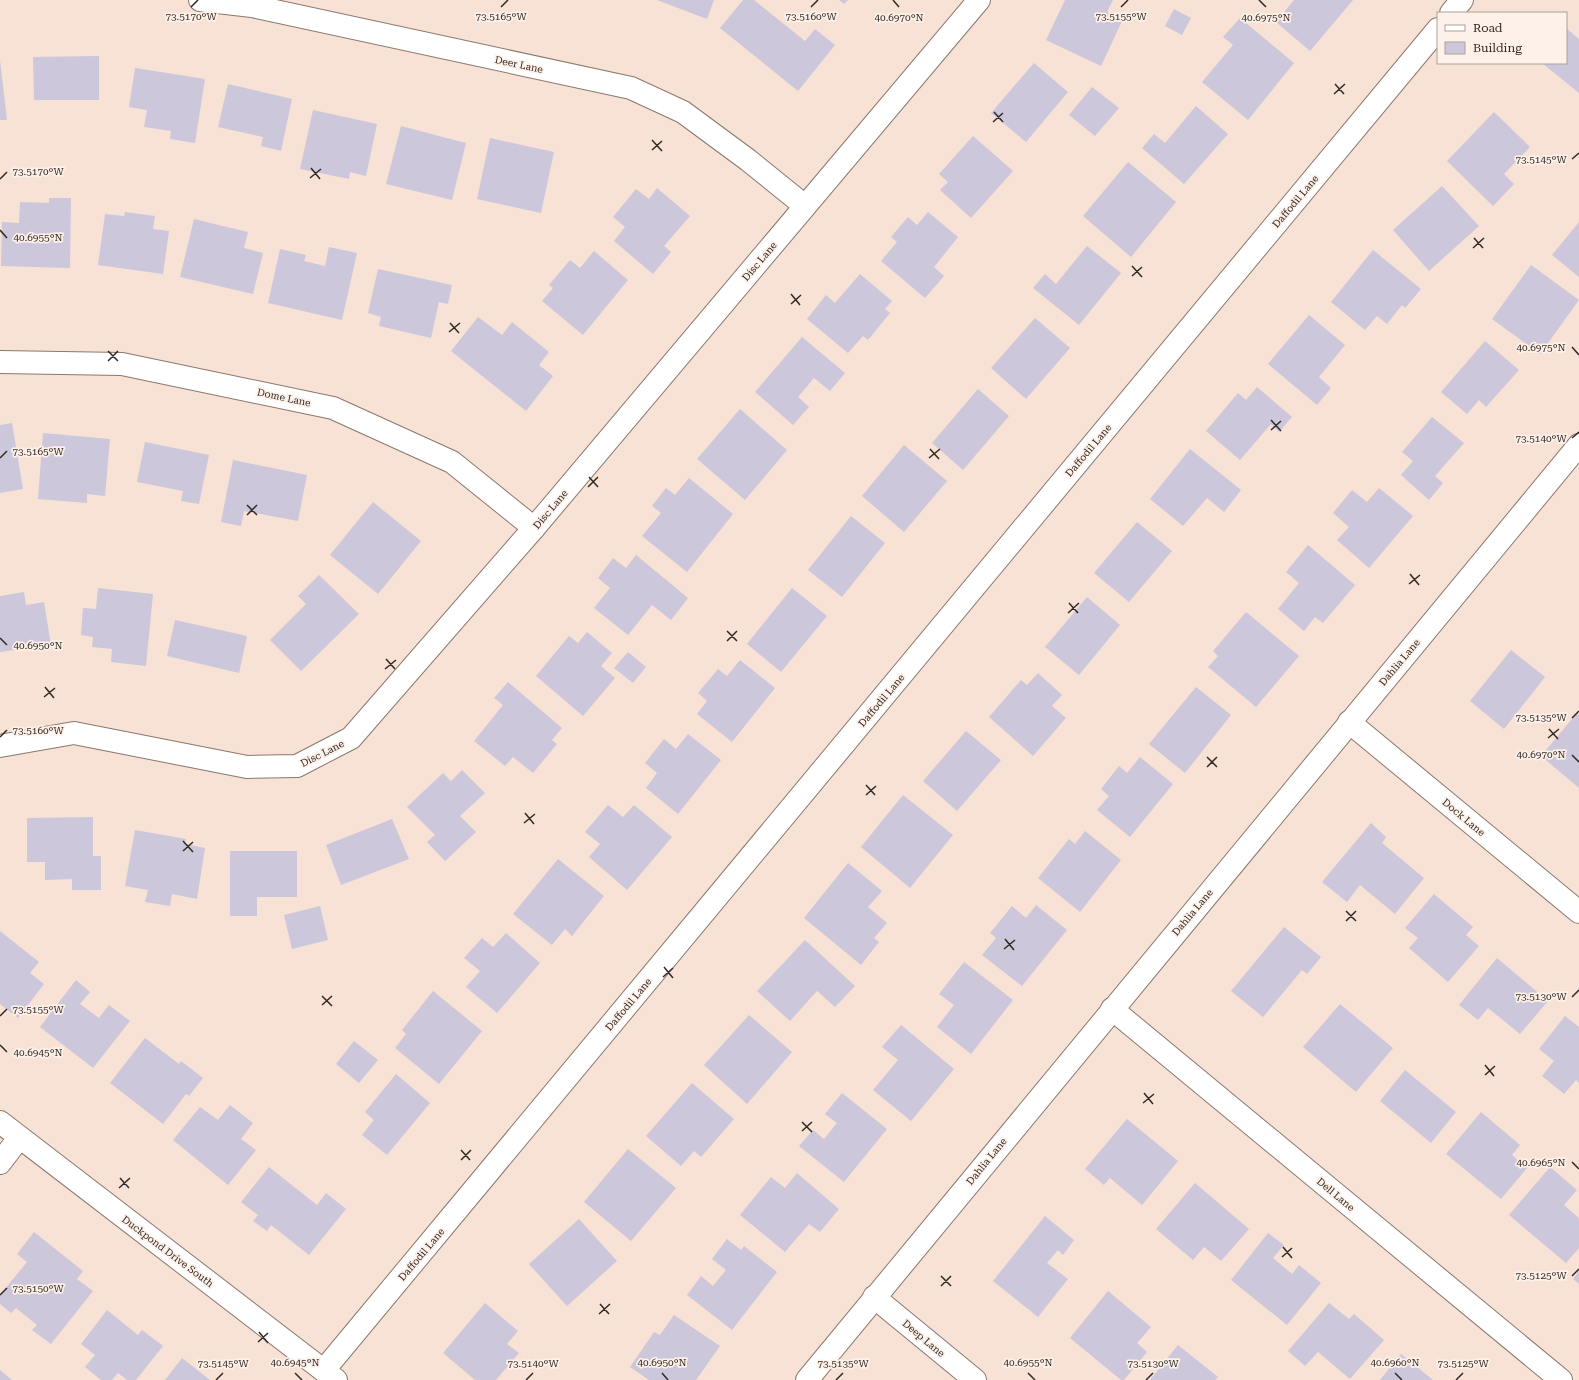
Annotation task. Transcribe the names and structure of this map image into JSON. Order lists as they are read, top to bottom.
{
  "streets": {
    "street": [
      "Deer Lane",
      "Daffodil Lane",
      "Disc Lane",
      "Dome Lane",
      "Dahlia Lane",
      "Dock Lane",
      "Dell Lane",
      "Duckpond Drive South",
      "Deep Lane"
    ]
  },
  "crossings": [
    ["Deer Lane", "Disc Lane"],
    ["Daffodil Lane", "Duckpond Drive South"],
    ["Disc Lane", "Dome Lane"],
    ["Dahlia Lane", "Dock Lane"],
    ["Dahlia Lane", "Dell Lane"],
    ["Dahlia Lane", "Deep Lane"]
  ],
  "legend": ["Road", "Building"],
  "coordinates": [
    "73.5170°W",
    "73.5160°W",
    "73.5165°W",
    "73.5155°W",
    "40.6970°N",
    "40.6975°N",
    "73.5145°W",
    "40.6955°N",
    "73.5140°W",
    "40.6950°N",
    "73.5135°W",
    "73.5130°W",
    "40.6945°N",
    "40.6965°N",
    "73.5125°W",
    "73.5150°W",
    "40.6960°N"
  ]
}
